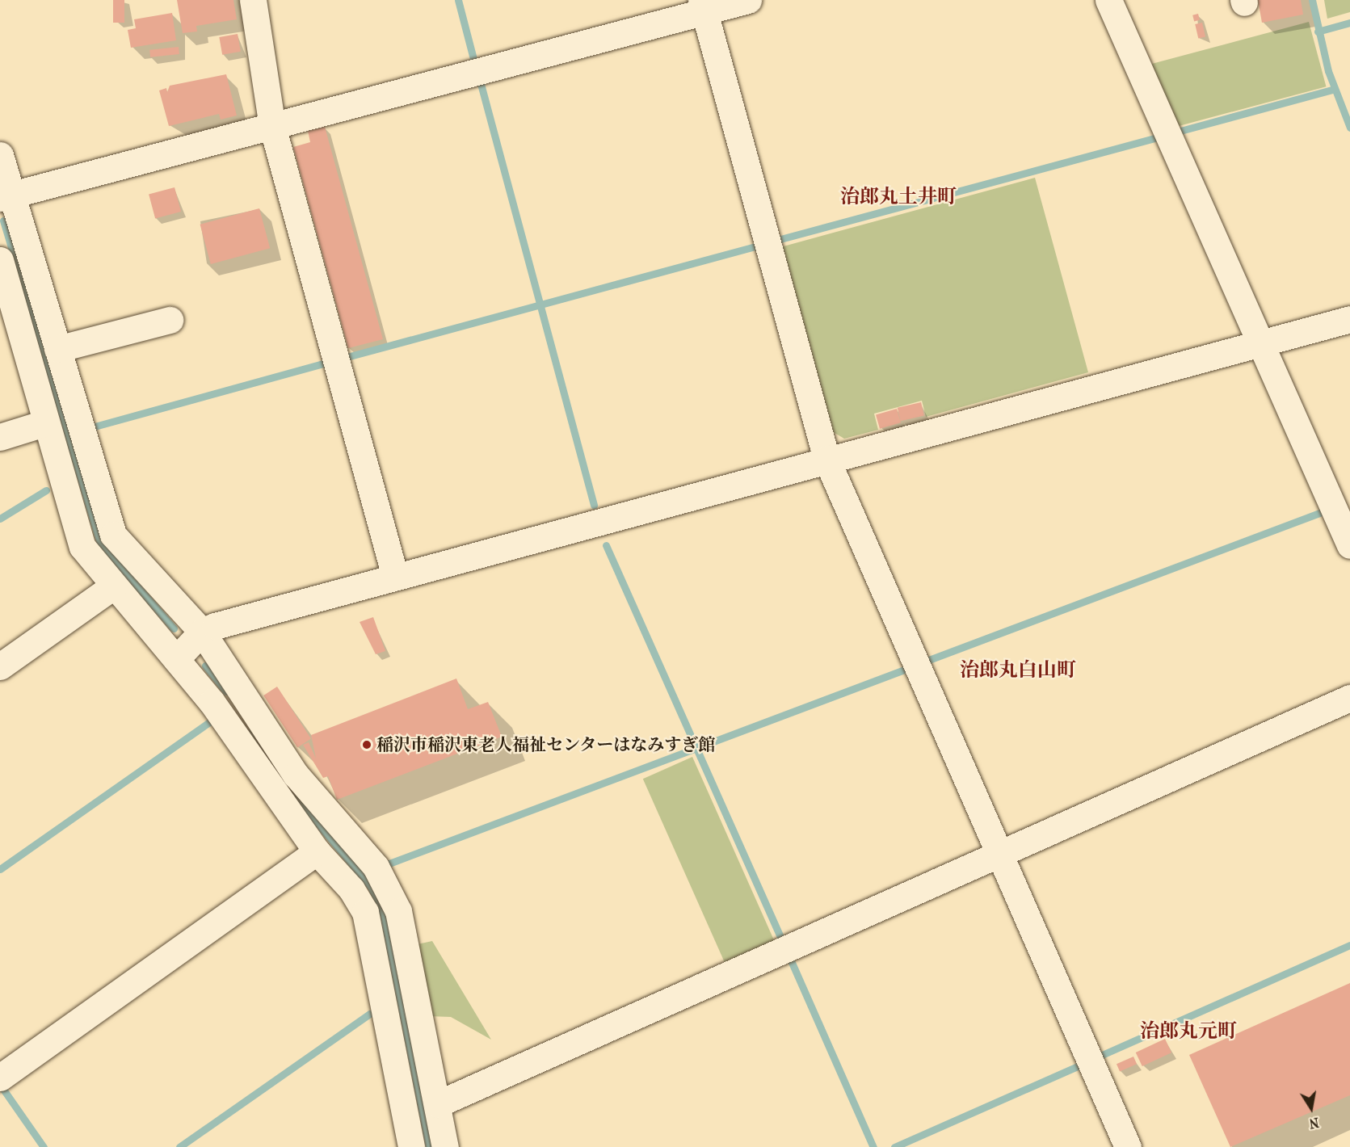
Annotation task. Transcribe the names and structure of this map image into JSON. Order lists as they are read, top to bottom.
{
  "districts": ["治郎丸土井町", "治郎丸白山町", "治郎丸元町"],
  "places": ["稲沢市稲沢東老人福祉センターはなみすぎ館"],
  "north": "bottom"
}
